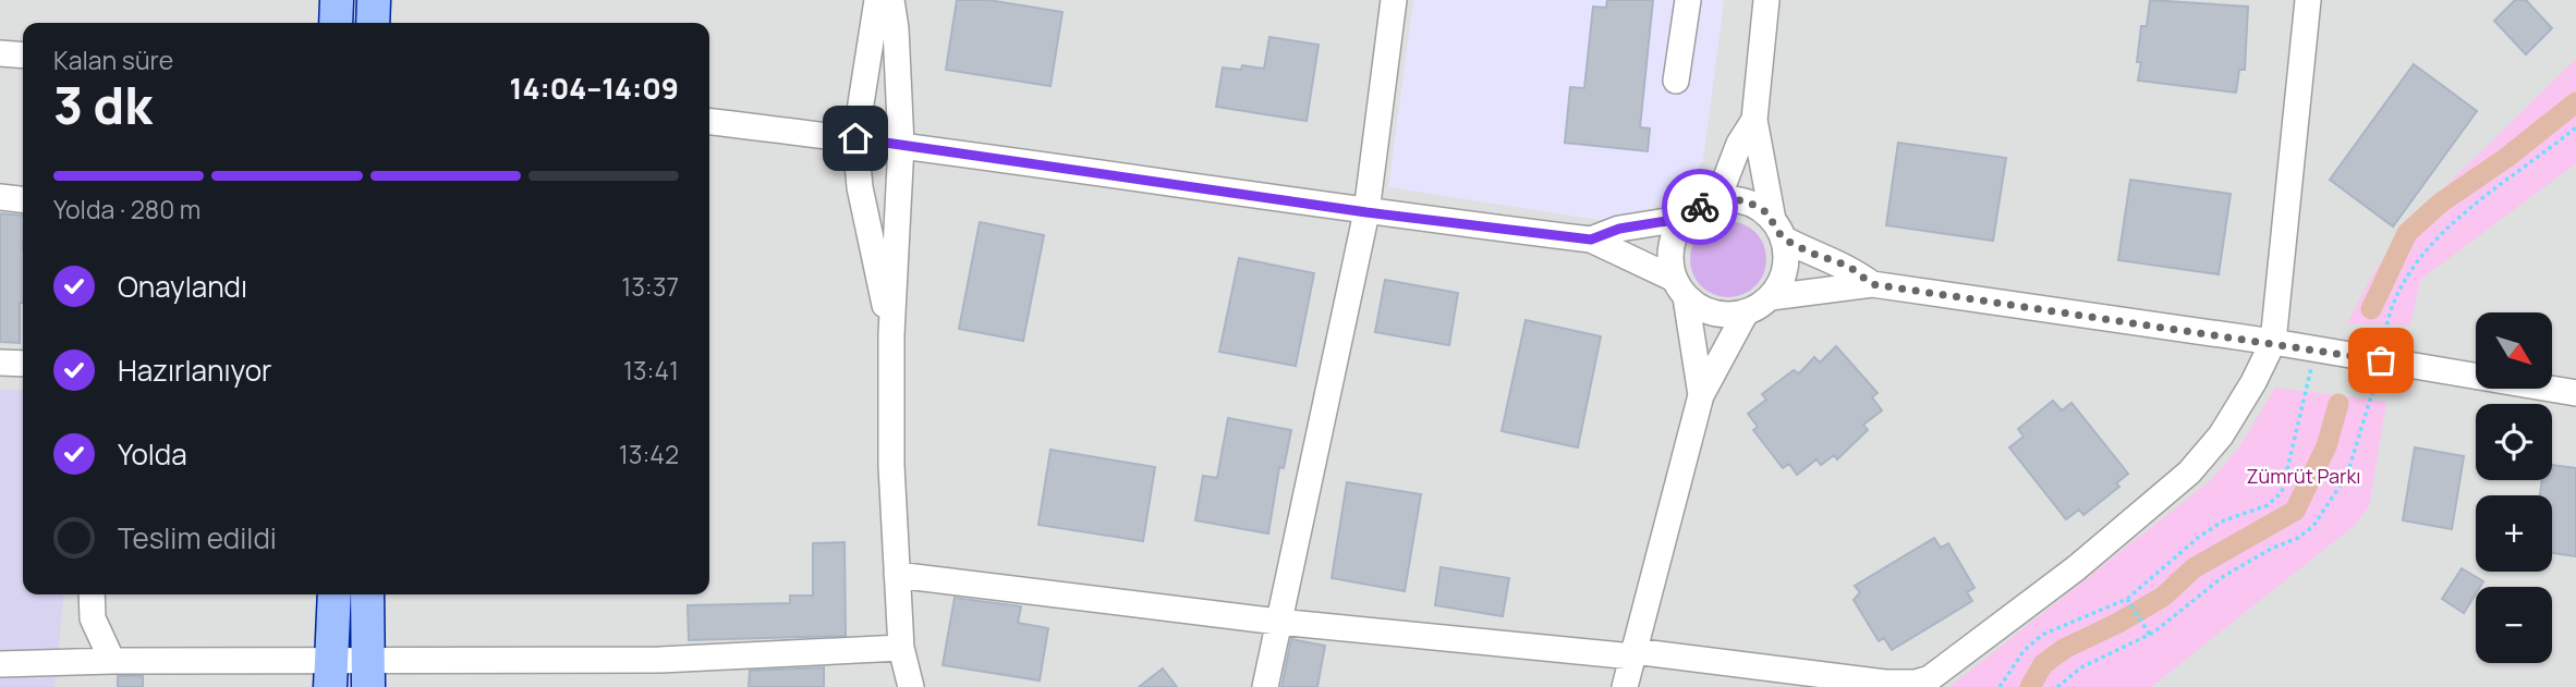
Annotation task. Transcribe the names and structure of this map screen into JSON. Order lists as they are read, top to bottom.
{
  "parks": ["Zümrüt Parkı"],
  "north": "bottom right",
  "page": {
    "heading": ["3 dk", "Kalan süre", "14:04–14:09"],
    "bar": "Yolda · 280 m",
    "list": [
      ["Onaylandı", "13:37"],
      ["Hazırlanıyor", "13:41"],
      ["Yolda", "13:42"],
      "Teslim edildi"
    ],
    "map_buttons": ["+", "−"]
  }
}
